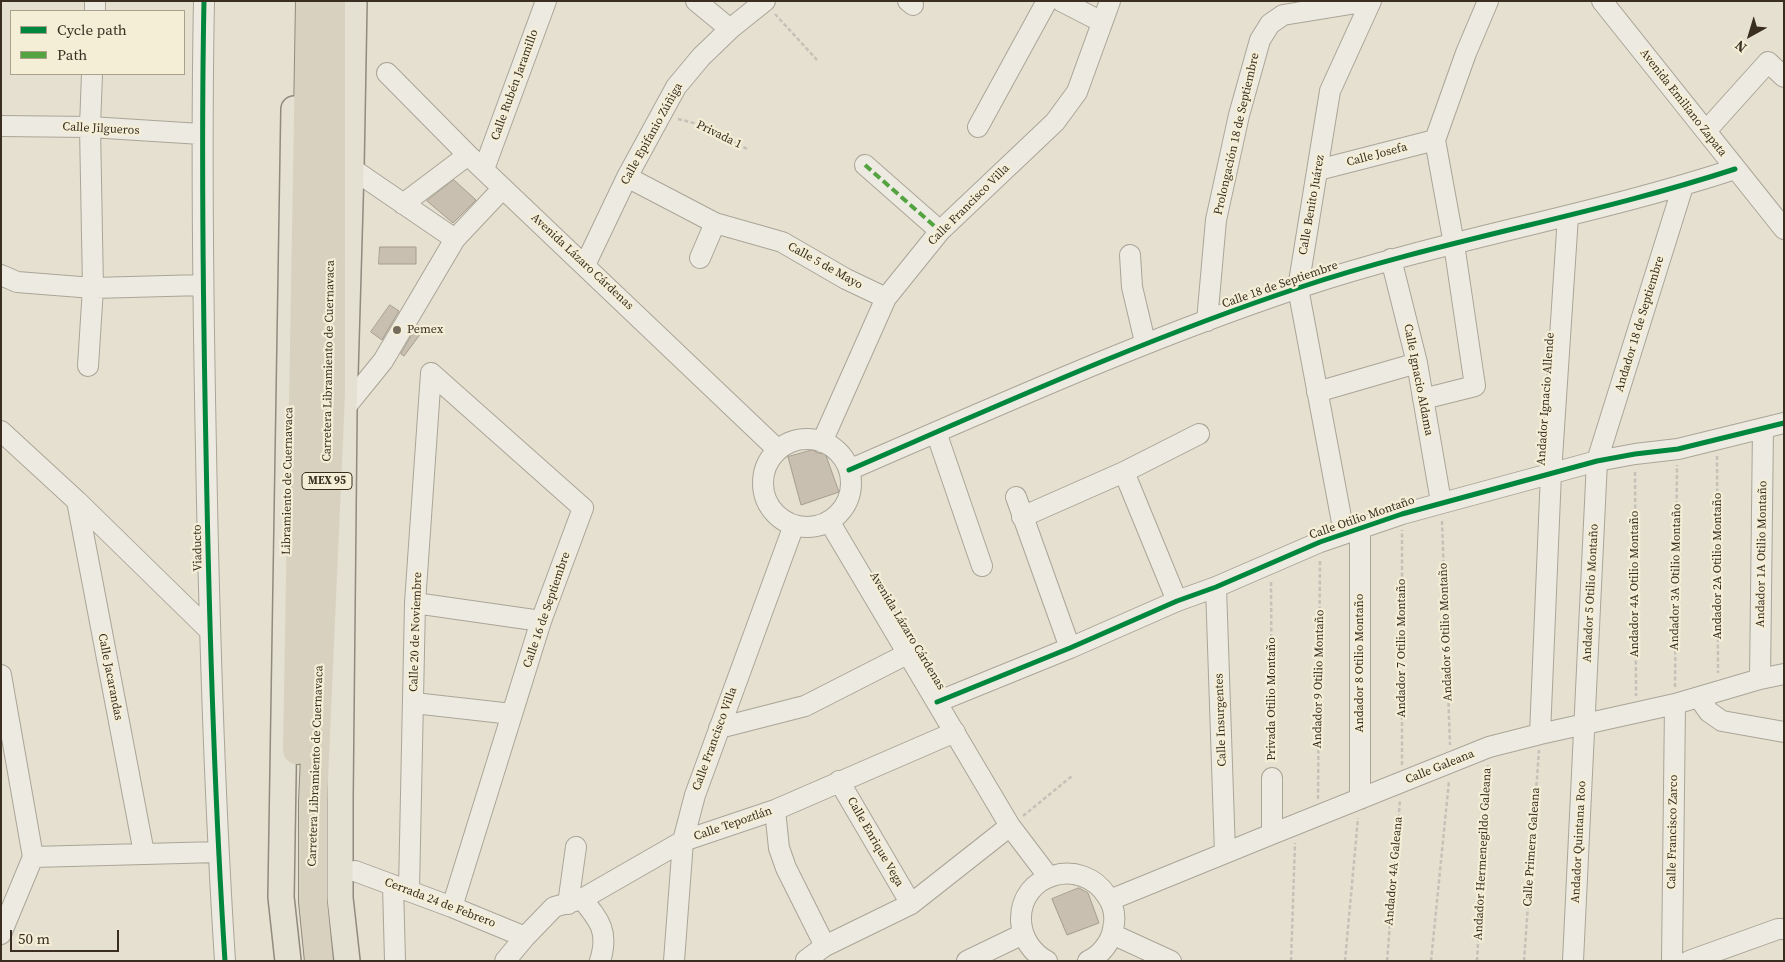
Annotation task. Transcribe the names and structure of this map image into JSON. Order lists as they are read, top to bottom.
{
  "streets": {
    "highway": ["Carretera Libramiento de Cuernavaca", "MEX 95"],
    "main road": ["Libramiento de Cuernavaca"],
    "street": [
      "Calle Rubén Jaramillo",
      "Avenida Emiliano Zapata",
      "Calle Jilgueros",
      "Calle Epifanio Zúñiga",
      "Prolongación 18 de Septiembre",
      "Calle Josefa",
      "Calle Francisco Villa",
      "Calle Benito Juárez",
      "Avenida Lázaro Cárdenas",
      "Calle 5 de Mayo",
      "Calle 18 de Septiembre",
      "Andador 18 de Septiembre",
      "Calle Ignacio Aldama",
      "Andador Ignacio Allende",
      "Calle Otilio Montaño",
      "Viaducto",
      "Andador 1A Otilio Montaño",
      "Andador 5 Otilio Montaño",
      "Calle 16 de Septiembre",
      "Calle 20 de Noviembre",
      "Andador 8 Otilio Montaño",
      "Calle Jacarandas",
      "Privada Otilio Montaño",
      "Calle Insurgentes",
      "Calle Galeana",
      "Calle Tepoztlán",
      "Calle Francisco Zarco",
      "Calle Enrique Vega",
      "Andador Quintana Roo",
      "Cerrada 24 de Febrero"
    ],
    "path": [
      "Privada 1",
      "Andador 2A Otilio Montaño",
      "Andador 3A Otilio Montaño",
      "Andador 4A Otilio Montaño",
      "Andador 6 Otilio Montaño",
      "Andador 7 Otilio Montaño",
      "Andador 9 Otilio Montaño",
      "Calle Primera Galeana",
      "Andador Hermenegildo Galeana",
      "Andador 4A Galeana"
    ]
  },
  "crossings": [
    ["Calle Rubén Jaramillo", "Avenida Lázaro Cárdenas"],
    ["Avenida Emiliano Zapata", "Calle 18 de Septiembre"],
    ["Calle Jilgueros", "Viaducto"],
    ["Calle Epifanio Zúñiga", "Privada 1"],
    ["Calle Epifanio Zúñiga", "Avenida Lázaro Cárdenas"],
    ["Calle Epifanio Zúñiga", "Calle 5 de Mayo"],
    ["Prolongación 18 de Septiembre", "Calle Benito Juárez"],
    ["Prolongación 18 de Septiembre", "Calle 18 de Septiembre"],
    ["Calle Josefa", "Calle Benito Juárez"],
    ["Calle Francisco Villa", "Avenida Lázaro Cárdenas"],
    ["Calle Francisco Villa", "Calle 5 de Mayo"],
    ["Calle Francisco Villa", "Calle 18 de Septiembre"],
    ["Calle Francisco Villa", "Calle Tepoztlán"],
    ["Calle Benito Juárez", "Calle 18 de Septiembre"],
    ["Calle Benito Juárez", "Calle Otilio Montaño"],
    ["Calle Benito Juárez", "Andador 8 Otilio Montaño"],
    ["Avenida Lázaro Cárdenas", "Calle 18 de Septiembre"],
    ["Avenida Lázaro Cárdenas", "Calle Otilio Montaño"],
    ["Avenida Lázaro Cárdenas", "Calle Tepoztlán"],
    ["Calle 18 de Septiembre", "Andador 18 de Septiembre"],
    ["Calle 18 de Septiembre", "Calle Ignacio Aldama"],
    ["Calle 18 de Septiembre", "Andador Ignacio Allende"],
    ["Andador 18 de Septiembre", "Calle Otilio Montaño"],
    ["Andador 18 de Septiembre", "Andador 5 Otilio Montaño"],
    ["Calle Ignacio Aldama", "Calle Otilio Montaño"],
    ["Calle Ignacio Aldama", "Andador 6 Otilio Montaño"],
    ["Andador Ignacio Allende", "Calle Otilio Montaño"],
    ["Andador Ignacio Allende", "Calle Galeana"],
    ["Andador Ignacio Allende", "Calle Primera Galeana"],
    ["Calle Otilio Montaño", "Andador 1A Otilio Montaño"],
    ["Calle Otilio Montaño", "Andador 2A Otilio Montaño"],
    ["Calle Otilio Montaño", "Andador 3A Otilio Montaño"],
    ["Calle Otilio Montaño", "Andador 4A Otilio Montaño"],
    ["Calle Otilio Montaño", "Andador 5 Otilio Montaño"],
    ["Calle Otilio Montaño", "Andador 6 Otilio Montaño"],
    ["Calle Otilio Montaño", "Andador 7 Otilio Montaño"],
    ["Calle Otilio Montaño", "Andador 8 Otilio Montaño"],
    ["Calle Otilio Montaño", "Andador 9 Otilio Montaño"],
    ["Calle Otilio Montaño", "Privada Otilio Montaño"],
    ["Calle Otilio Montaño", "Calle Insurgentes"],
    ["Andador 1A Otilio Montaño", "Calle Galeana"],
    ["Andador 2A Otilio Montaño", "Calle Galeana"],
    ["Andador 3A Otilio Montaño", "Calle Galeana"],
    ["Andador 3A Otilio Montaño", "Calle Francisco Zarco"],
    ["Andador 4A Otilio Montaño", "Calle Galeana"],
    ["Andador 5 Otilio Montaño", "Calle Galeana"],
    ["Andador 5 Otilio Montaño", "Andador Quintana Roo"],
    ["Calle 16 de Septiembre", "Calle 20 de Noviembre"],
    ["Calle 16 de Septiembre", "Cerrada 24 de Febrero"],
    ["Calle 20 de Noviembre", "Cerrada 24 de Febrero"],
    ["Andador 6 Otilio Montaño", "Calle Galeana"],
    ["Andador 7 Otilio Montaño", "Calle Galeana"],
    ["Andador 7 Otilio Montaño", "Andador 4A Galeana"],
    ["Andador 8 Otilio Montaño", "Calle Galeana"],
    ["Andador 9 Otilio Montaño", "Calle Galeana"],
    ["Privada Otilio Montaño", "Calle Galeana"],
    ["Calle Insurgentes", "Calle Galeana"],
    ["Calle Galeana", "Calle Francisco Zarco"],
    ["Calle Galeana", "Andador Quintana Roo"],
    ["Calle Galeana", "Calle Primera Galeana"],
    ["Calle Galeana", "Andador Hermenegildo Galeana"],
    ["Calle Galeana", "Andador 4A Galeana"],
    ["Calle Tepoztlán", "Calle Enrique Vega"],
    ["Calle Tepoztlán", "Cerrada 24 de Febrero"]
  ],
  "places": ["Pemex"],
  "legend": ["Cycle path", "Path"],
  "scale_bar": "50 m",
  "north": "bottom left"
}
